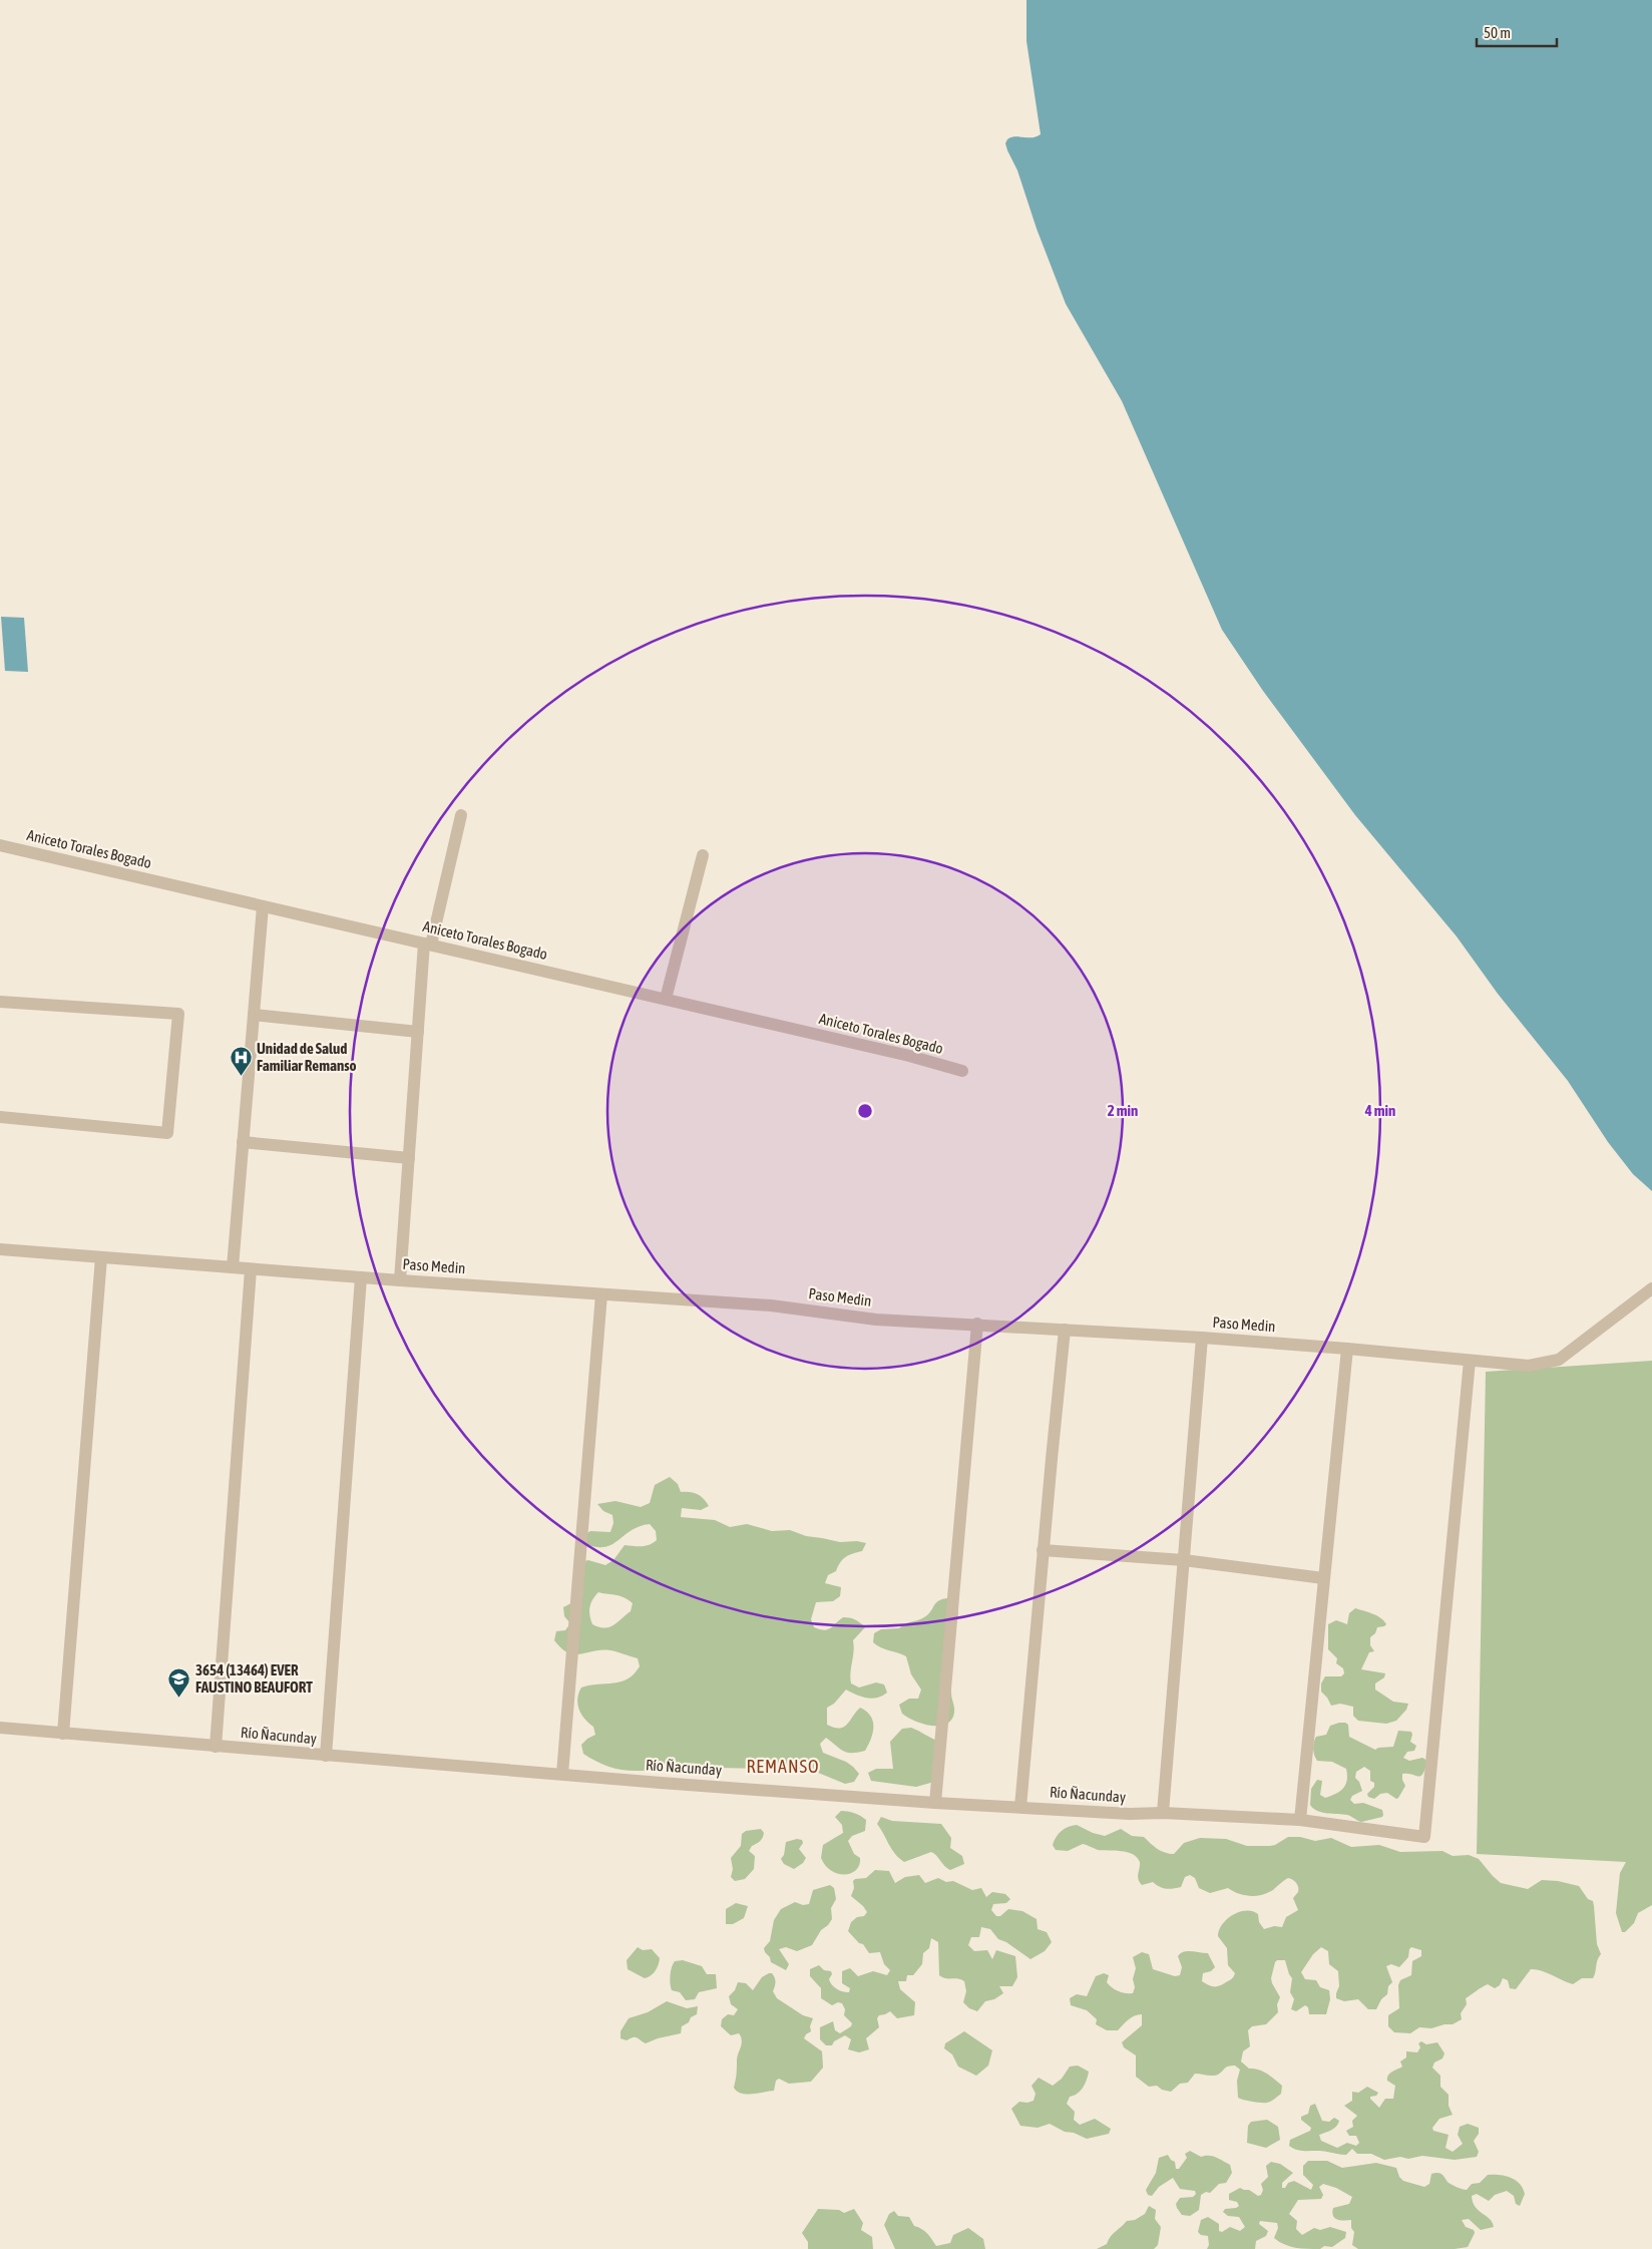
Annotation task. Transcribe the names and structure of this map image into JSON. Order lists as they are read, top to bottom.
{
  "streets": {
    "street": ["Aniceto Torales Bogado", "Paso Medin", "Río Ñacunday"]
  },
  "crossings": [
    ["Paso Medin", "Río Ñacunday"]
  ],
  "districts": ["REMANSO"],
  "places": {
    "hospital": ["Unidad de Salud Familiar Remanso"],
    "school or university": ["3654 (13464) EVER FAUSTINO BEAUFORT"]
  },
  "scale_bar": "50 m",
  "rings": ["2 min", "4 min"]
}
